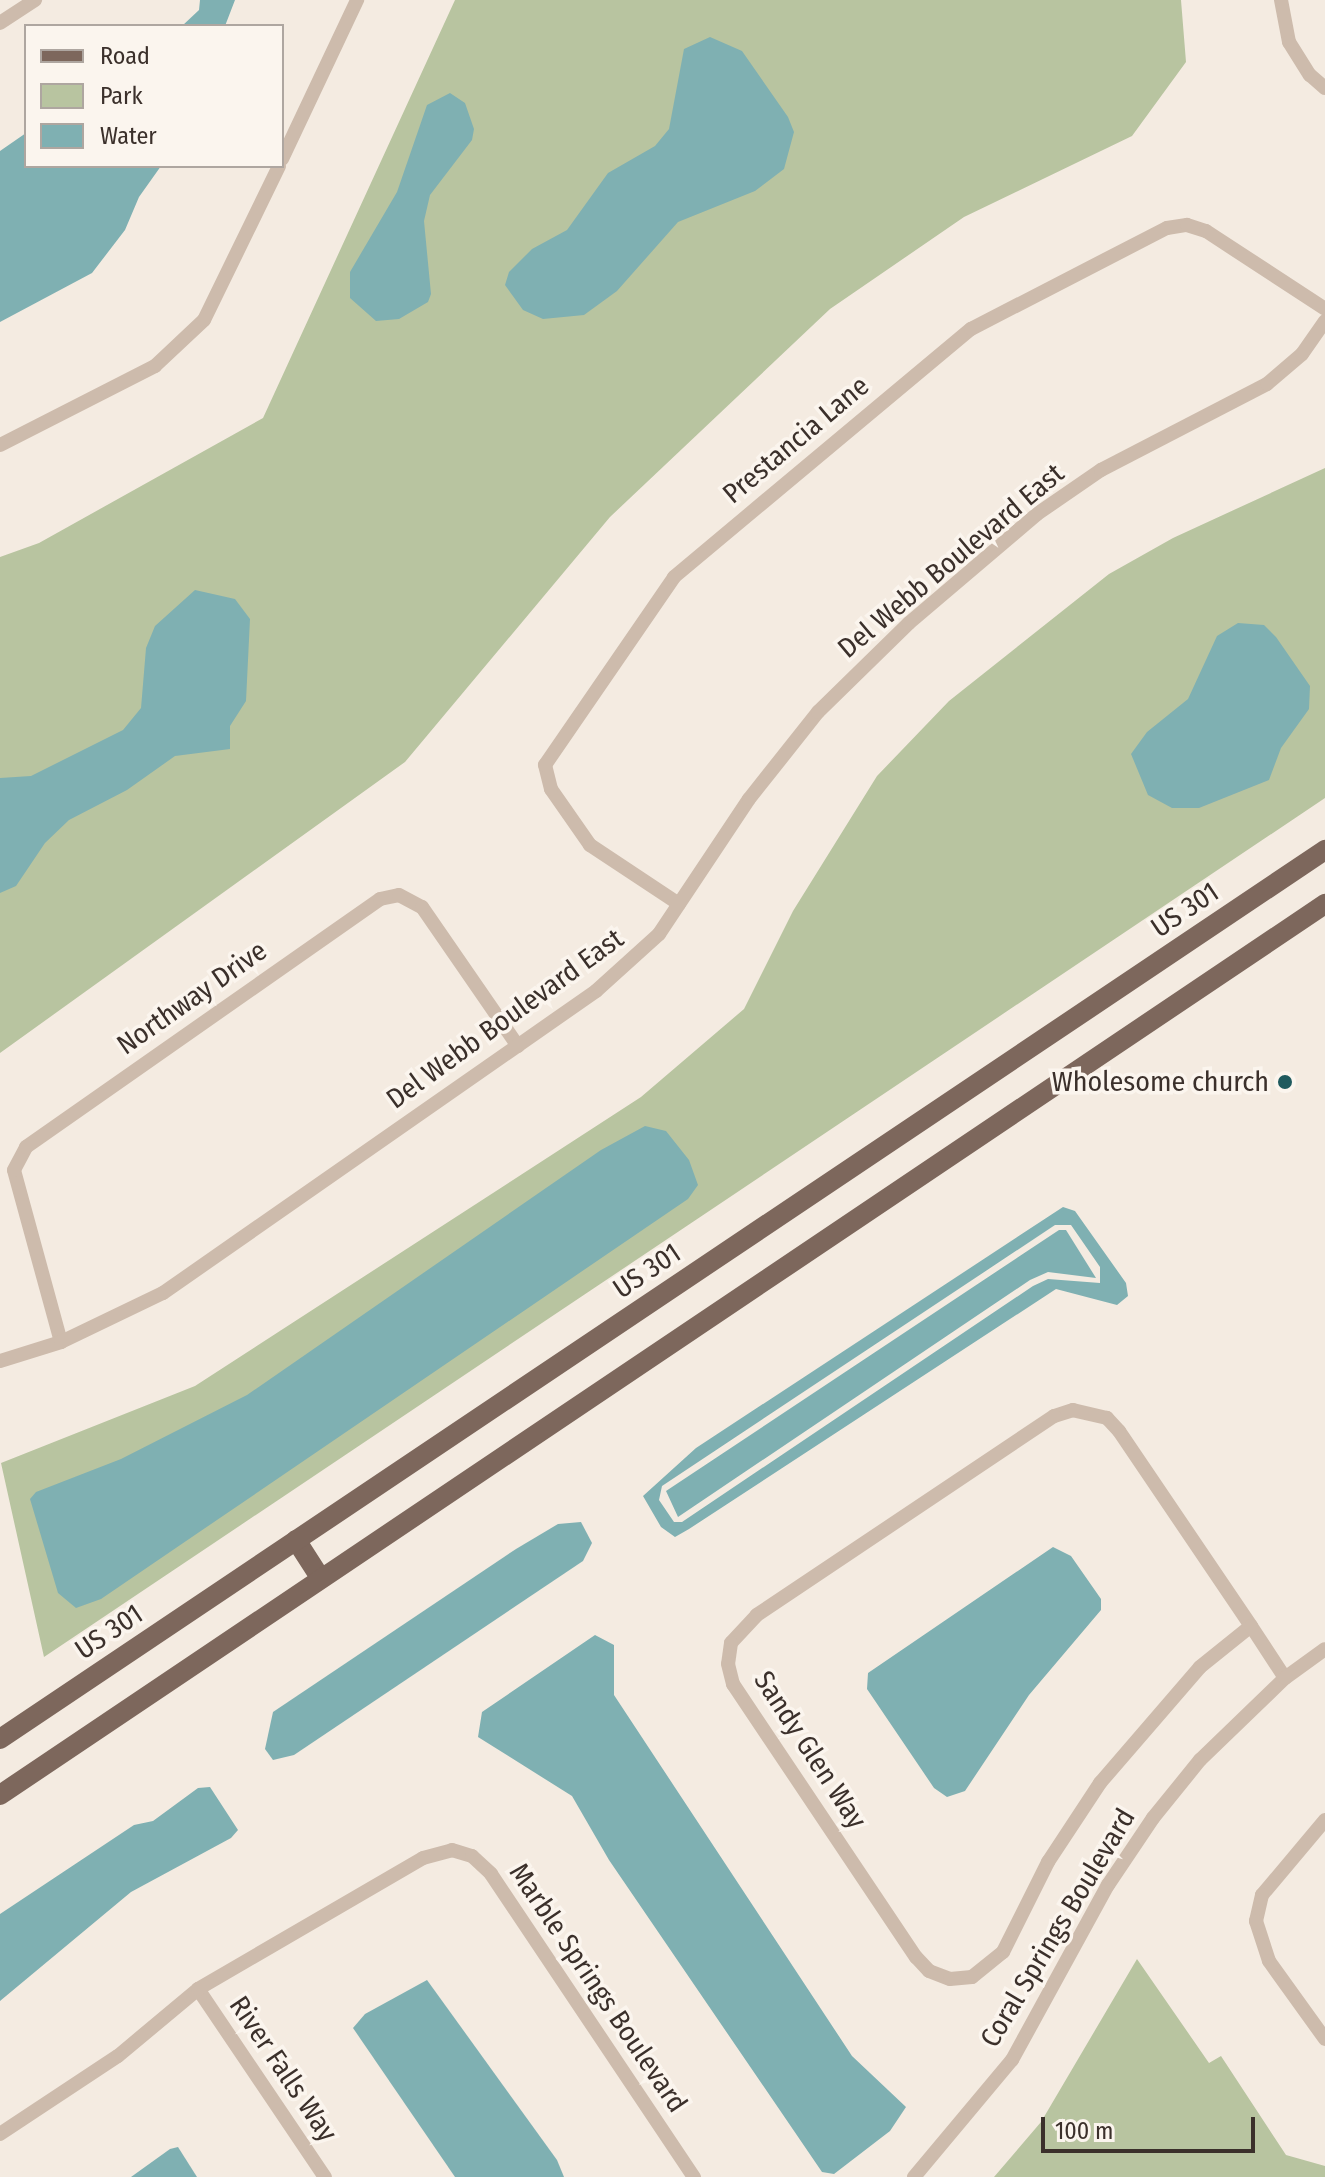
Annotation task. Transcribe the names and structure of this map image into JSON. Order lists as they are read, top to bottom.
{
  "streets": {
    "main road": ["US 301"],
    "street": [
      "Prestancia Lane",
      "Del Webb Boulevard East",
      "Northway Drive",
      "Sandy Glen Way",
      "Coral Springs Boulevard",
      "Marble Springs Boulevard",
      "River Falls Way"
    ]
  },
  "crossings": [
    ["Prestancia Lane", "Del Webb Boulevard East"],
    ["Del Webb Boulevard East", "Northway Drive"],
    ["Sandy Glen Way", "Coral Springs Boulevard"],
    ["Marble Springs Boulevard", "River Falls Way"]
  ],
  "places": ["Wholesome church"],
  "legend": ["Road", "Park", "Water"],
  "scale_bar": "100 m"
}
